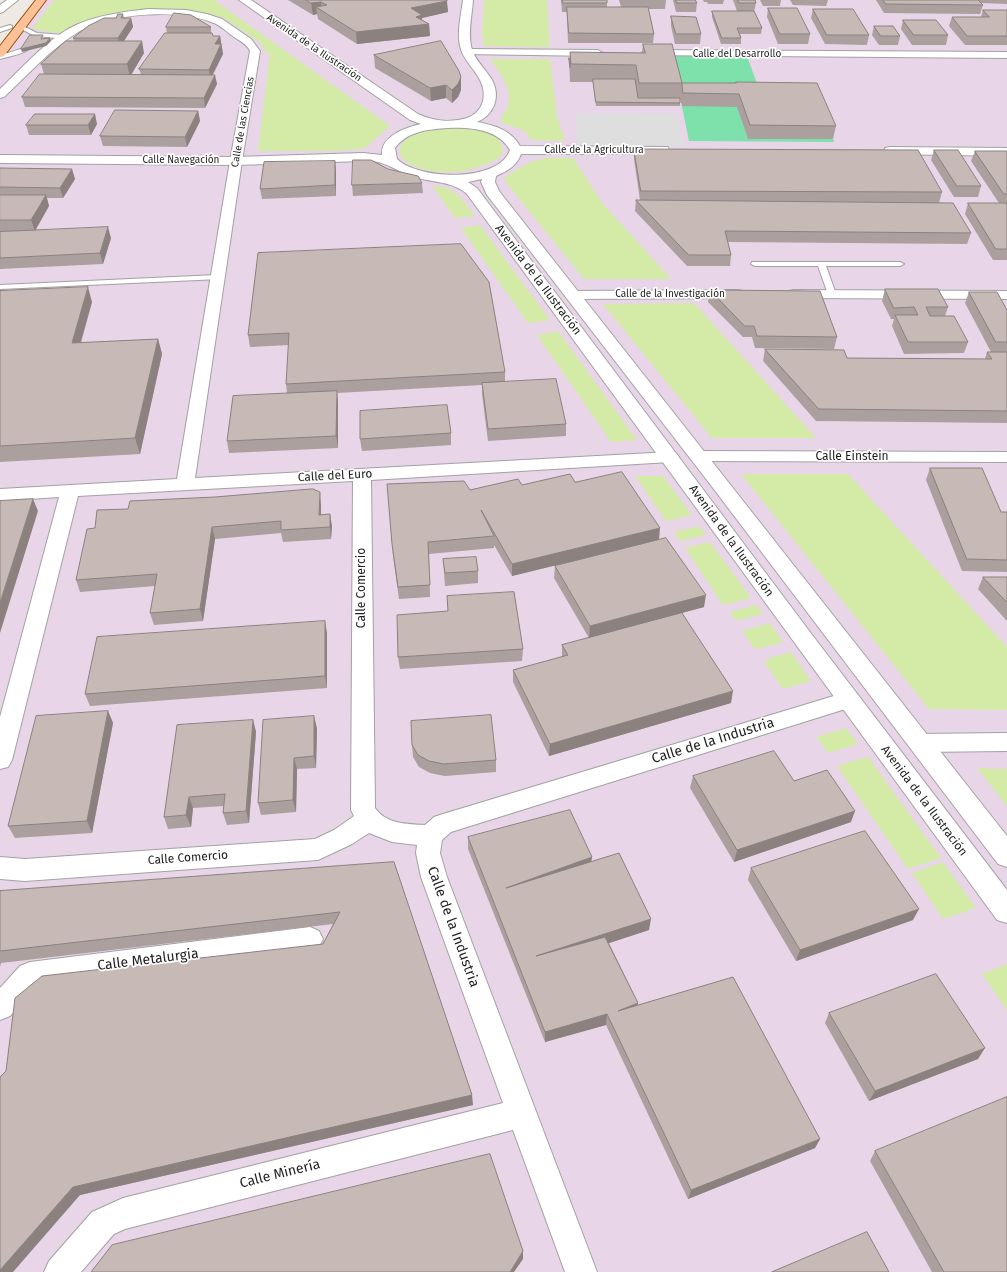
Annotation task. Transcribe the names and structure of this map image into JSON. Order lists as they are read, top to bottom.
{
  "streets": {
    "street": [
      "Avenida de la Ilustración",
      "Calle del Desarrollo",
      "Calle de las Ciencias",
      "Calle de la Agricultura",
      "Calle Navegación",
      "Calle de la Investigación",
      "Calle Einstein",
      "Calle del Euro",
      "Calle Comercio",
      "Calle de la Industria",
      "Calle Metalurgia",
      "Calle Minería"
    ]
  },
  "crossings": [
    ["Avenida de la Ilustración", "Calle de la Agricultura"],
    ["Avenida de la Ilustración", "Calle Navegación"],
    ["Avenida de la Ilustración", "Calle de la Investigación"],
    ["Avenida de la Ilustración", "Calle Einstein"],
    ["Avenida de la Ilustración", "Calle del Euro"],
    ["Avenida de la Ilustración", "Calle de la Industria"],
    ["Calle de las Ciencias", "Calle Navegación"],
    ["Calle de las Ciencias", "Calle del Euro"],
    ["Calle del Euro", "Calle Comercio"],
    ["Calle de la Industria", "Calle Minería"]
  ]
}
